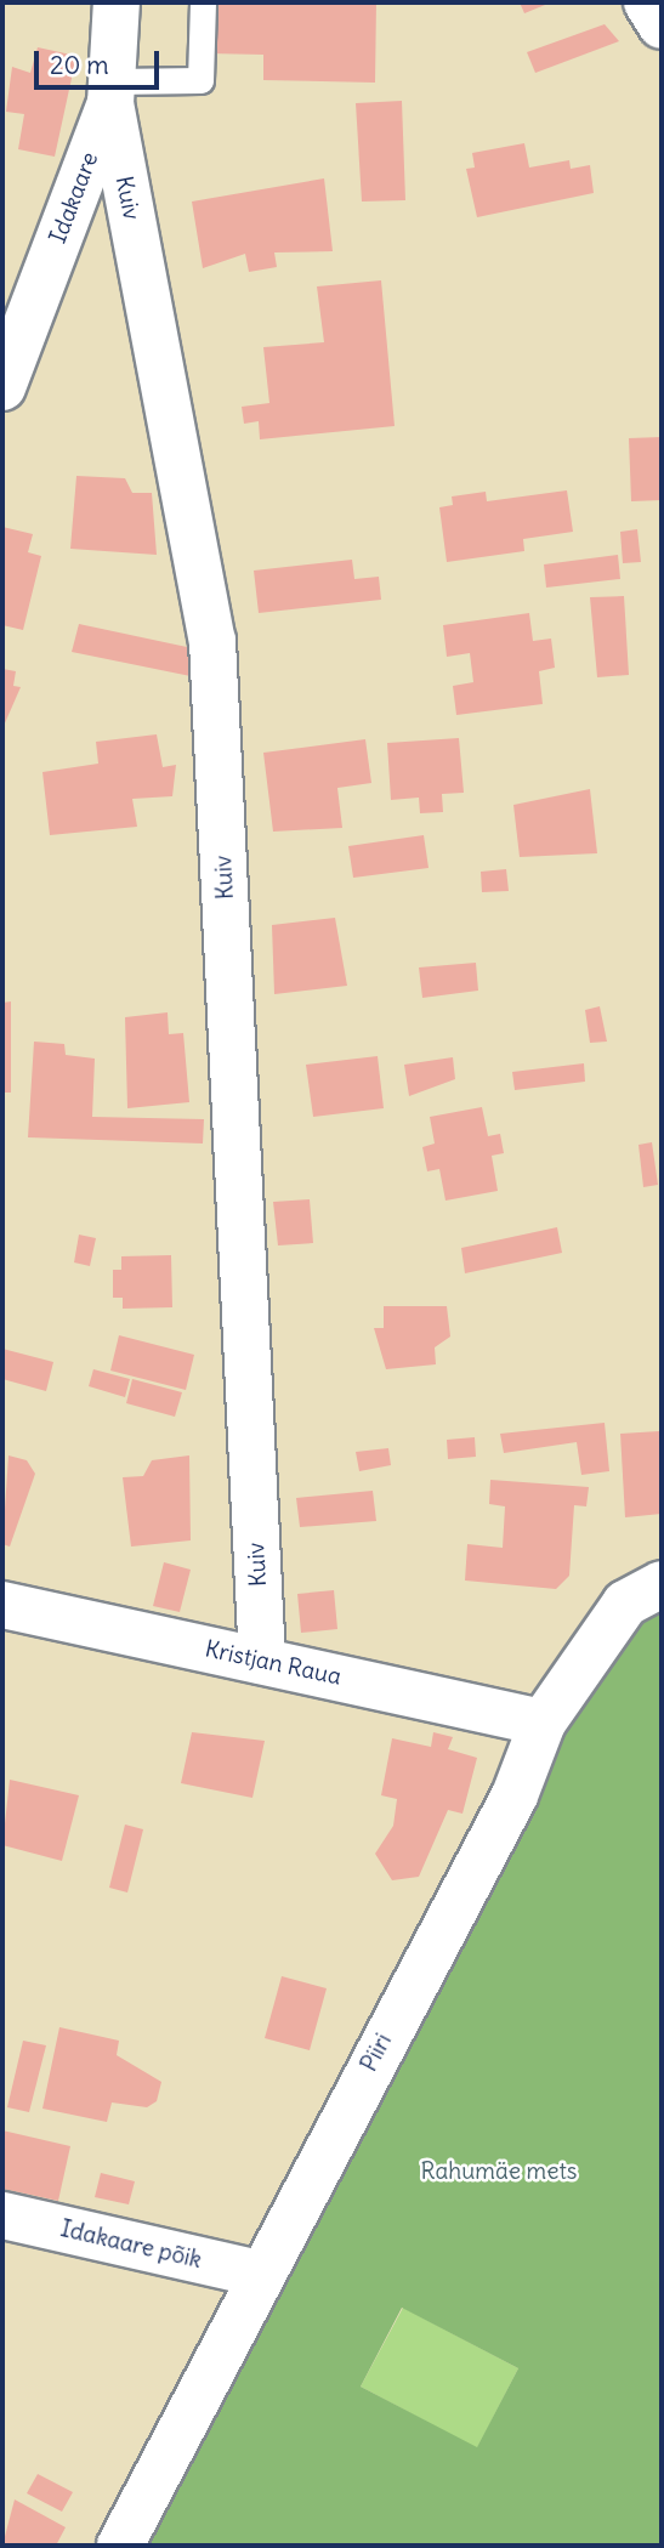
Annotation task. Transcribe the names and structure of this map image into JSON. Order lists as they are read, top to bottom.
{
  "streets": {
    "street": [
      "Idakaare",
      "Kuiv",
      "Kristjan Raua",
      "Piiri",
      "Idakaare põik"
    ]
  },
  "crossings": [
    ["Idakaare", "Kuiv"],
    ["Kuiv", "Kristjan Raua"],
    ["Kristjan Raua", "Piiri"],
    ["Piiri", "Idakaare põik"]
  ],
  "parks": ["Rahumäe mets"],
  "scale_bar": "20 m"
}
